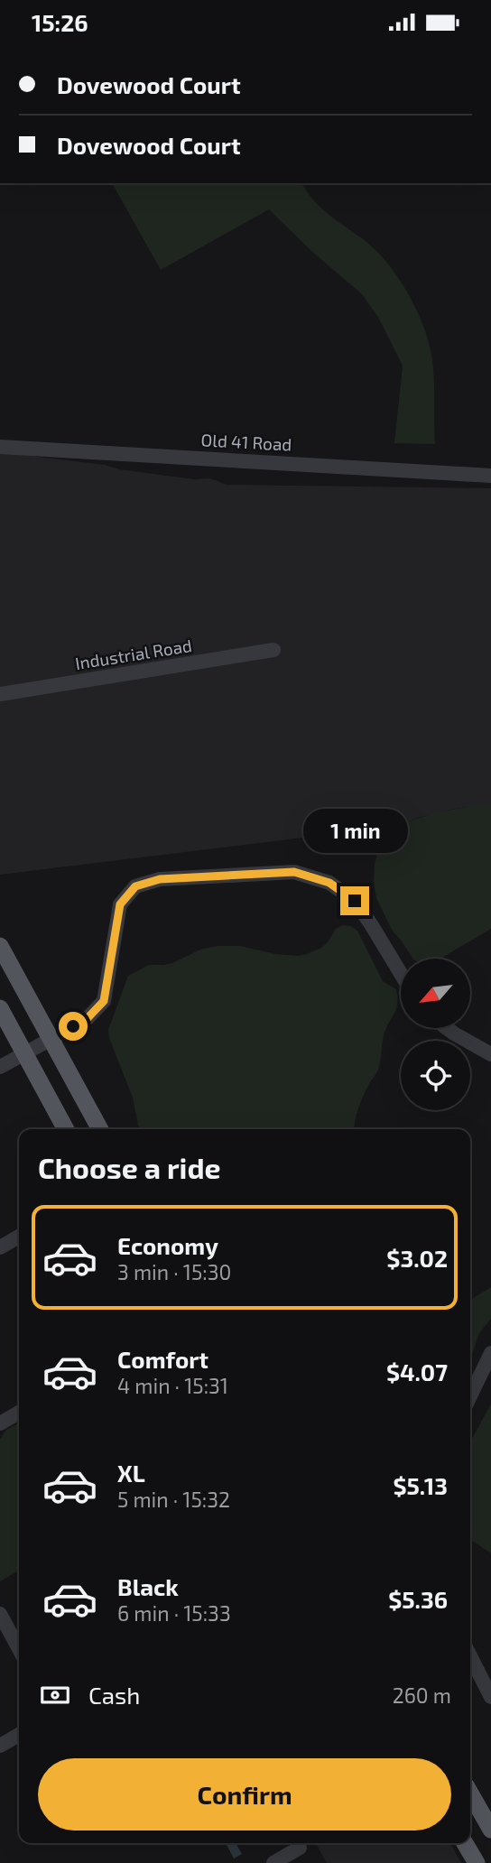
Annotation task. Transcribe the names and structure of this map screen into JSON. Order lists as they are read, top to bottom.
{
  "streets": {
    "street": ["Old 41 Road", "Industrial Road"]
  },
  "north": "bottom left",
  "page": {
    "status": "15:26",
    "banner": ["Dovewood Court", "Dovewood Court"],
    "bubble": "1 min",
    "heading": "Choose a ride",
    "list": [
      {
        "name": "Economy",
        "note": "3 min · 15:30",
        "value": "$3.02"
      },
      {
        "name": "Comfort",
        "note": "4 min · 15:31",
        "value": "$4.07"
      },
      {
        "name": "XL",
        "note": "5 min · 15:32",
        "value": "$5.13"
      },
      {
        "name": "Black",
        "note": "6 min · 15:33",
        "value": "$5.36"
      }
    ],
    "pay": ["Cash", "260 m"],
    "buttons": "Confirm"
  }
}
